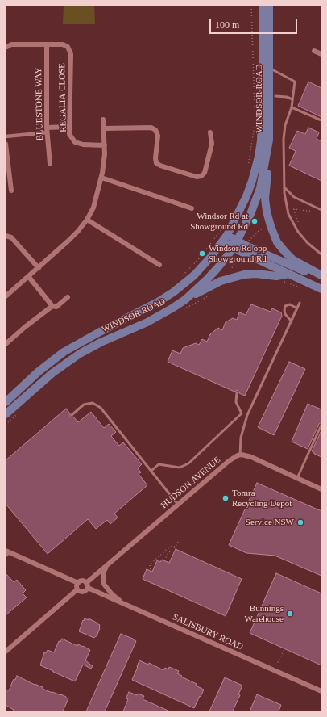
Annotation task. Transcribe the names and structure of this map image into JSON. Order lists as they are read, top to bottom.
{
  "streets": {
    "main road": ["WINDSOR ROAD"],
    "street": [
      "REGALIA CLOSE",
      "BLUESTONE WAY",
      "HUDSON AVENUE",
      "SALISBURY ROAD"
    ]
  },
  "crossings": [
    ["REGALIA CLOSE", "BLUESTONE WAY"],
    ["HUDSON AVENUE", "SALISBURY ROAD"]
  ],
  "places": [
    "Windsor Rd at Showground Rd",
    "Windsor Rd opp Showground Rd",
    "Tomra Recycling Depot",
    "Service NSW",
    "Bunnings Warehouse"
  ],
  "scale_bar": "100 m"
}
